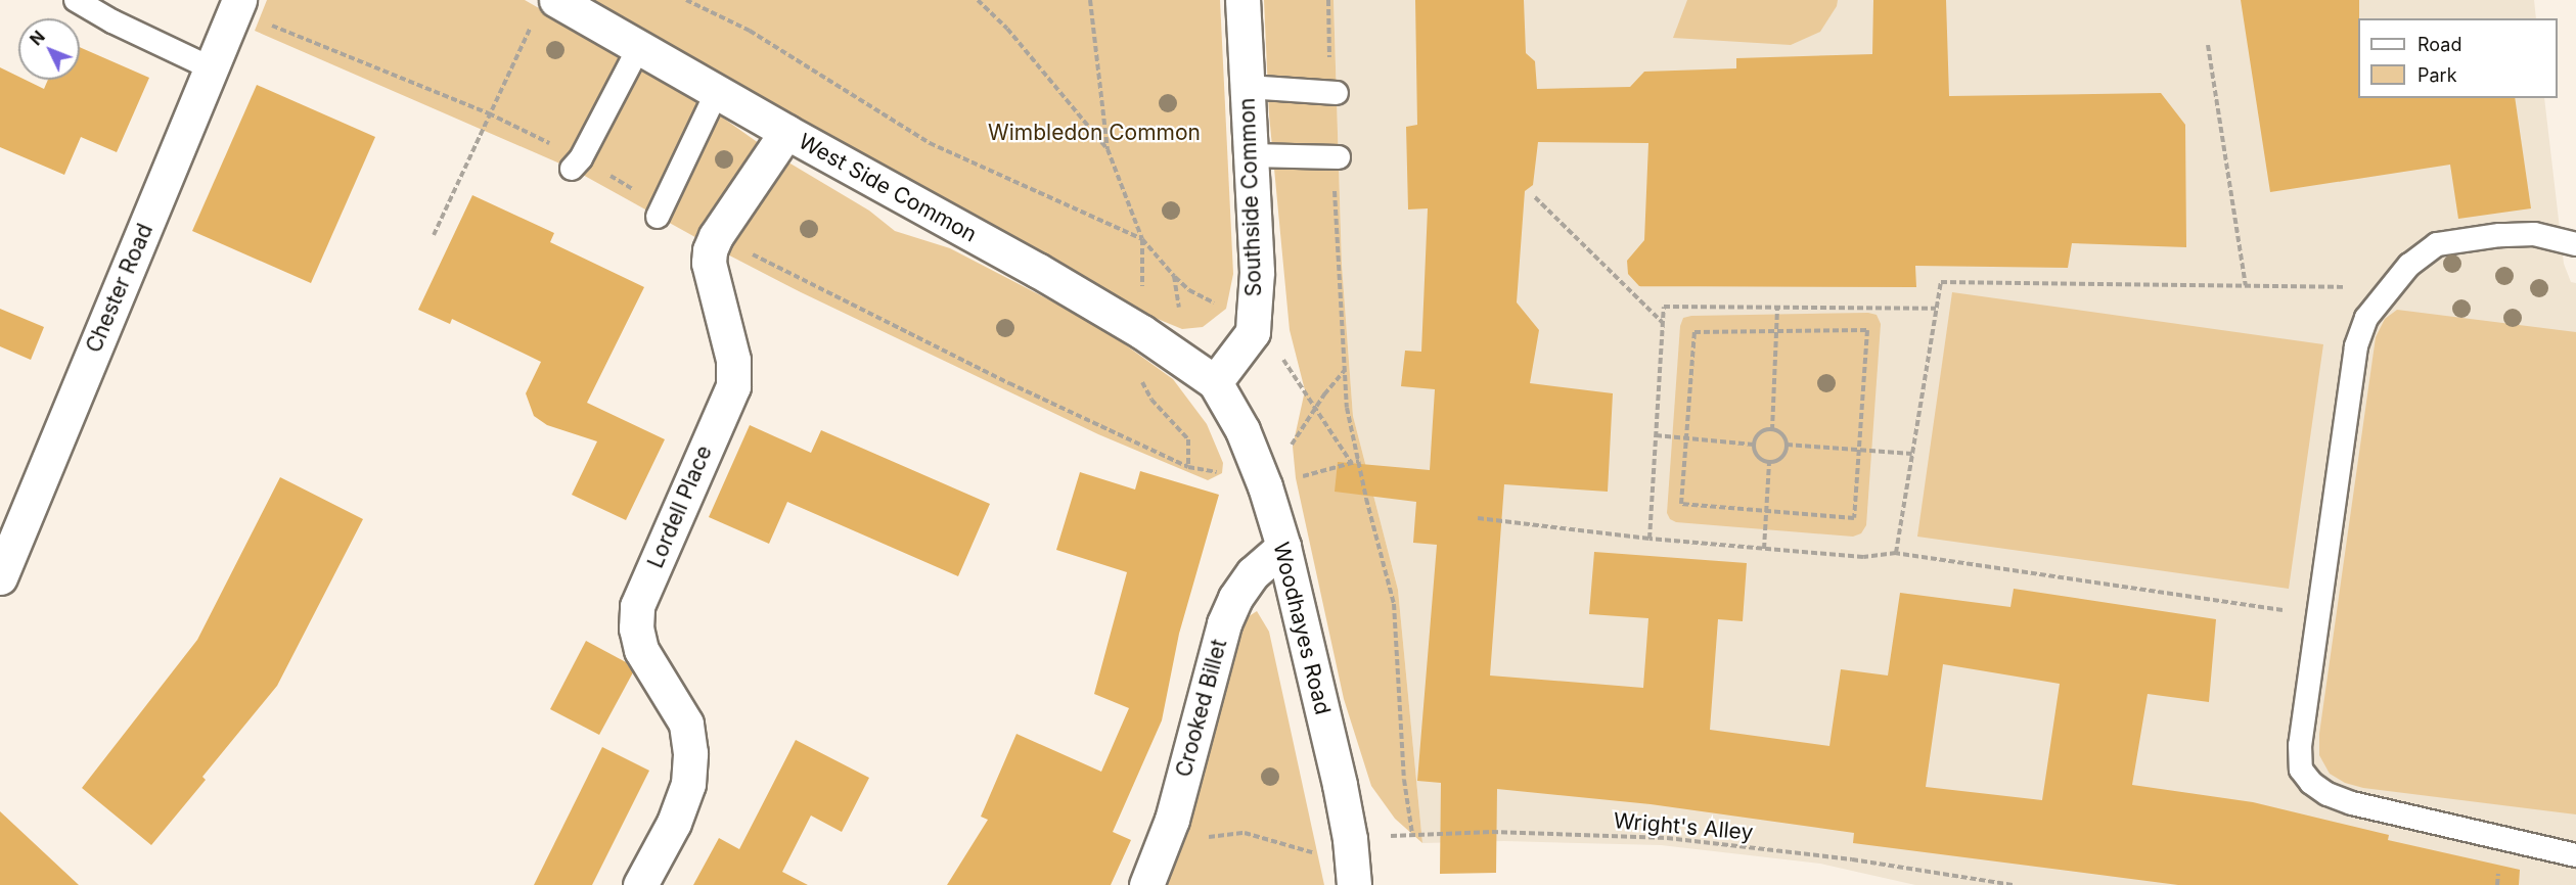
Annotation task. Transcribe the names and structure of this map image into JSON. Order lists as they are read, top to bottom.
{
  "streets": {
    "street": [
      "West Side Common",
      "Southside Common",
      "Chester Road",
      "Lordell Place",
      "Woodhayes Road",
      "Crooked Billet"
    ],
    "path": ["Wright's Alley"]
  },
  "crossings": [
    ["West Side Common", "Lordell Place"],
    ["West Side Common", "Woodhayes Road"],
    ["Woodhayes Road", "Crooked Billet"],
    ["Woodhayes Road", "Wright's Alley"],
    ["Crooked Billet", "Wright's Alley"]
  ],
  "parks": ["Wimbledon Common"],
  "legend": ["Road", "Park"],
  "north": "top left"
}
